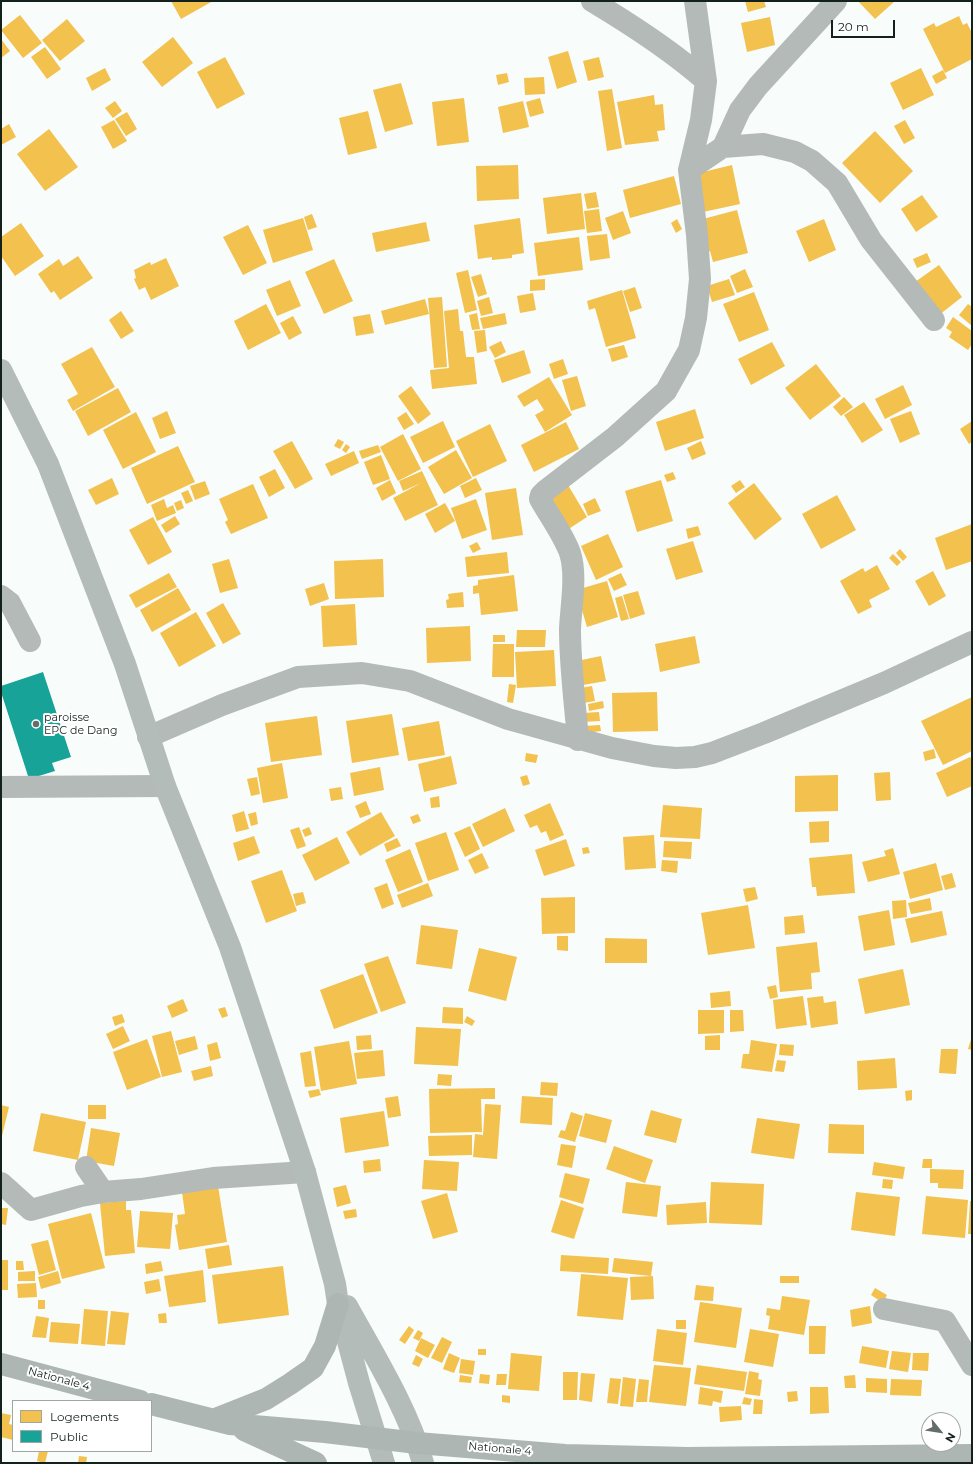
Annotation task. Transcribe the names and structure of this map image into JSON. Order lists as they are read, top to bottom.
{
  "streets": {
    "highway": ["Nationale 4"]
  },
  "places": ["paroisse EPC de Dang"],
  "legend": ["Logements", "Public"],
  "scale_bar": "20 m",
  "north": "bottom right"
}
